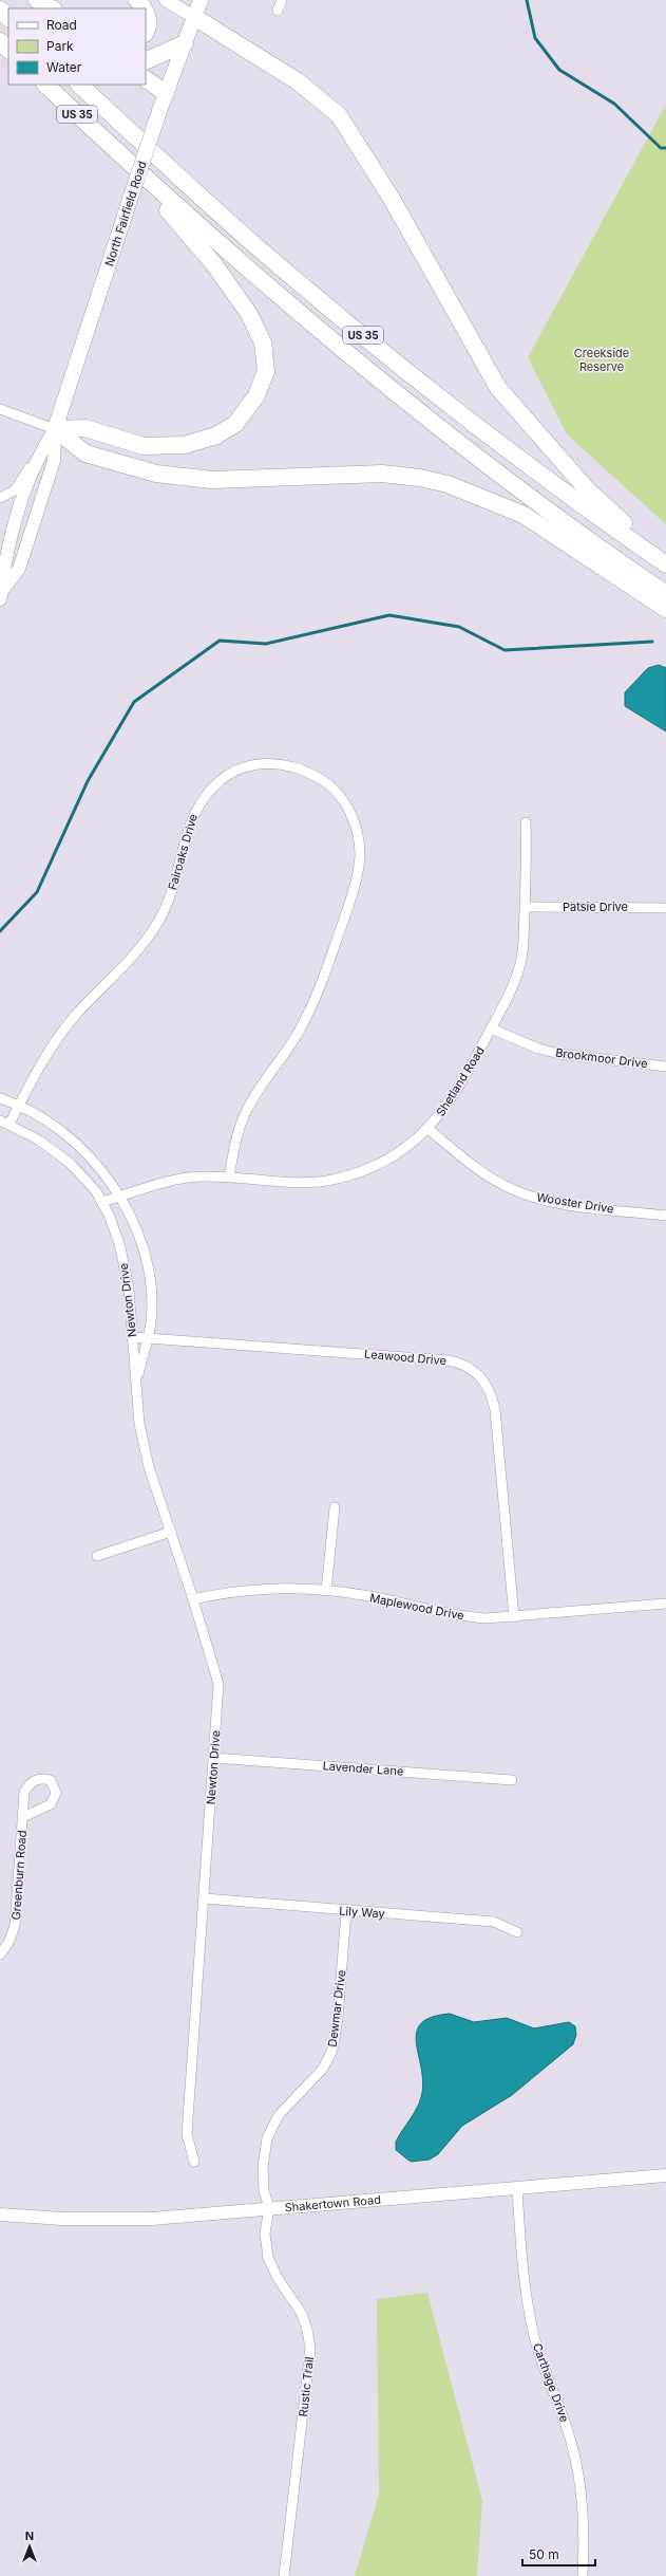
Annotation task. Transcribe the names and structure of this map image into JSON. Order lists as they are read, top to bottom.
{
  "streets": {
    "highway": ["US 35"],
    "main road": ["North Fairfield Road"],
    "street": [
      "Fairoaks Drive",
      "Patsie Drive",
      "Brookmoor Drive",
      "Shetland Road",
      "Wooster Drive",
      "Newton Drive",
      "Leawood Drive",
      "Maplewood Drive",
      "Lavender Lane",
      "Greenburn Road",
      "Lily Way",
      "Dewmar Drive",
      "Shakertown Road",
      "Carthage Drive",
      "Rustic Trail"
    ]
  },
  "crossings": [
    ["Fairoaks Drive", "Shetland Road"],
    ["Fairoaks Drive", "Newton Drive"],
    ["Patsie Drive", "Shetland Road"],
    ["Brookmoor Drive", "Shetland Road"],
    ["Shetland Road", "Wooster Drive"],
    ["Shetland Road", "Newton Drive"],
    ["Newton Drive", "Leawood Drive"],
    ["Newton Drive", "Maplewood Drive"],
    ["Newton Drive", "Lavender Lane"],
    ["Newton Drive", "Lily Way"],
    ["Leawood Drive", "Maplewood Drive"],
    ["Lily Way", "Dewmar Drive"],
    ["Dewmar Drive", "Shakertown Road"],
    ["Dewmar Drive", "Rustic Trail"],
    ["Shakertown Road", "Carthage Drive"],
    ["Shakertown Road", "Rustic Trail"]
  ],
  "parks": ["Creekside Reserve"],
  "legend": ["Road", "Park", "Water"],
  "scale_bar": "50 m",
  "north": "top"
}
